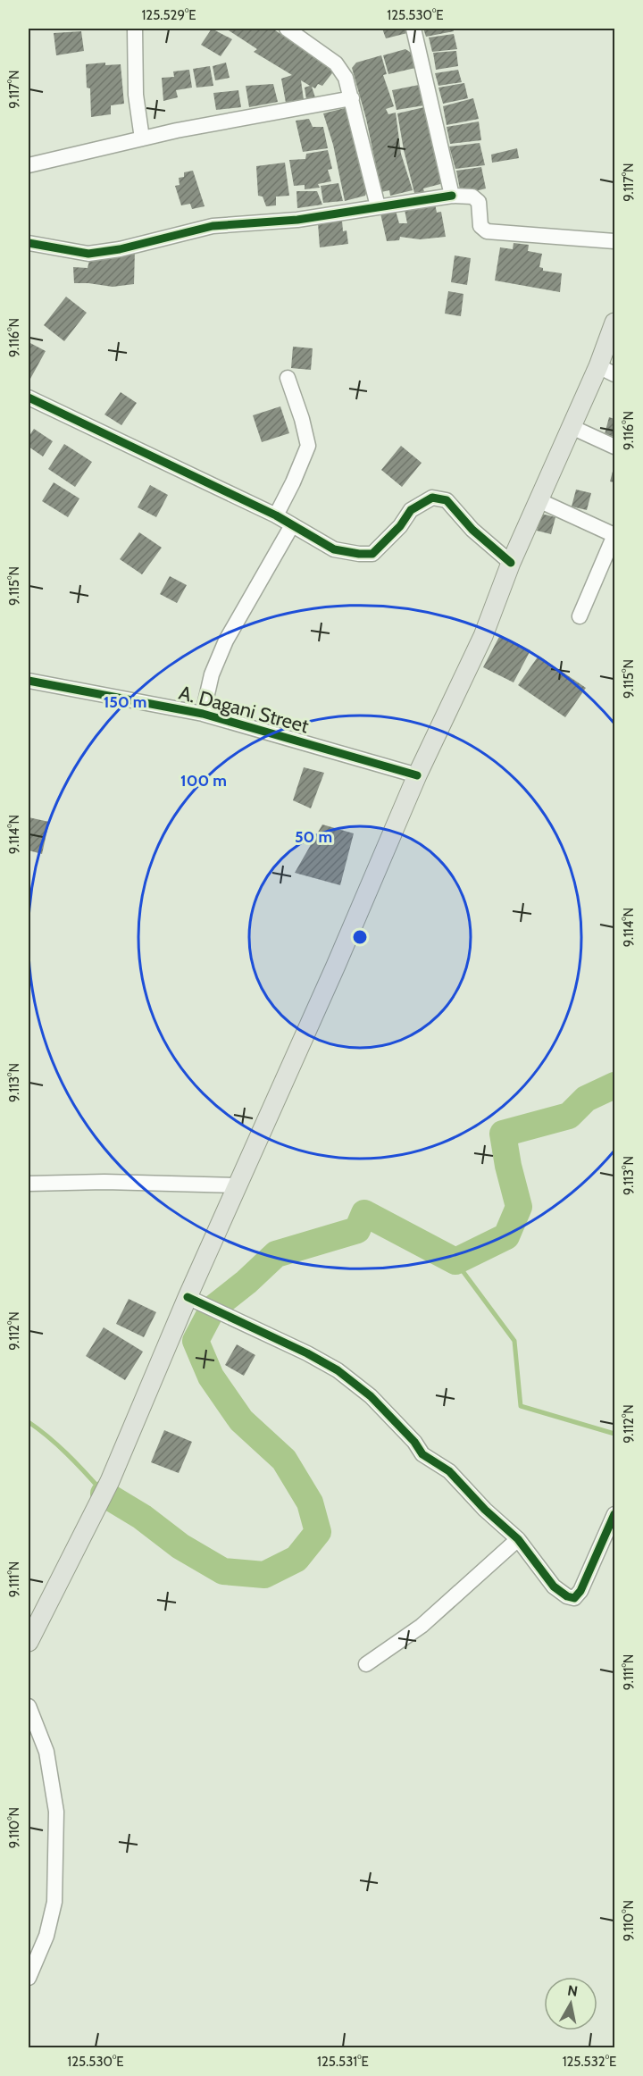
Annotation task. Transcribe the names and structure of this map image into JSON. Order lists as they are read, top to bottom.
{
  "streets": {
    "street": ["A. Dagani Street"]
  },
  "north": "top",
  "coordinates": [
    "125.529°E",
    "125.530°E",
    "9.117°N",
    "9.116°N",
    "9.115°N",
    "9.114°N",
    "9.113°N",
    "9.112°N",
    "9.111°N",
    "9.110°N",
    "125.531°E",
    "125.532°E"
  ],
  "rings": ["150 m", "100 m", "50 m"]
}
